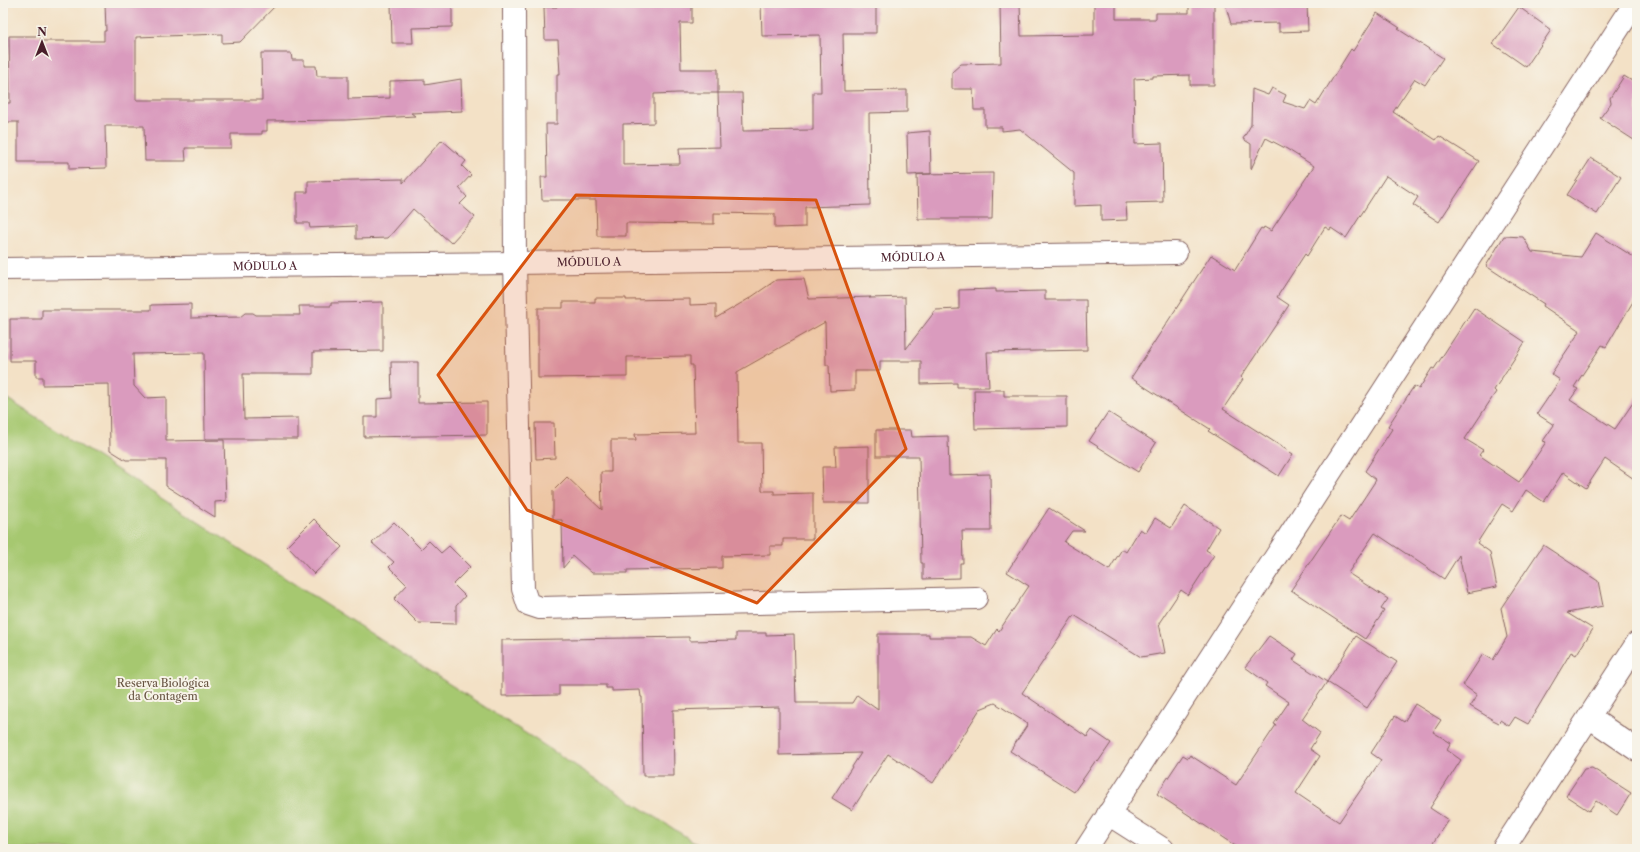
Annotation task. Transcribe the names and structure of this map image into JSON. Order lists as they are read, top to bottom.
{
  "streets": {
    "street": ["MÓDULO A"]
  },
  "parks": ["Reserva Biológica da Contagem"],
  "north": "top"
}
